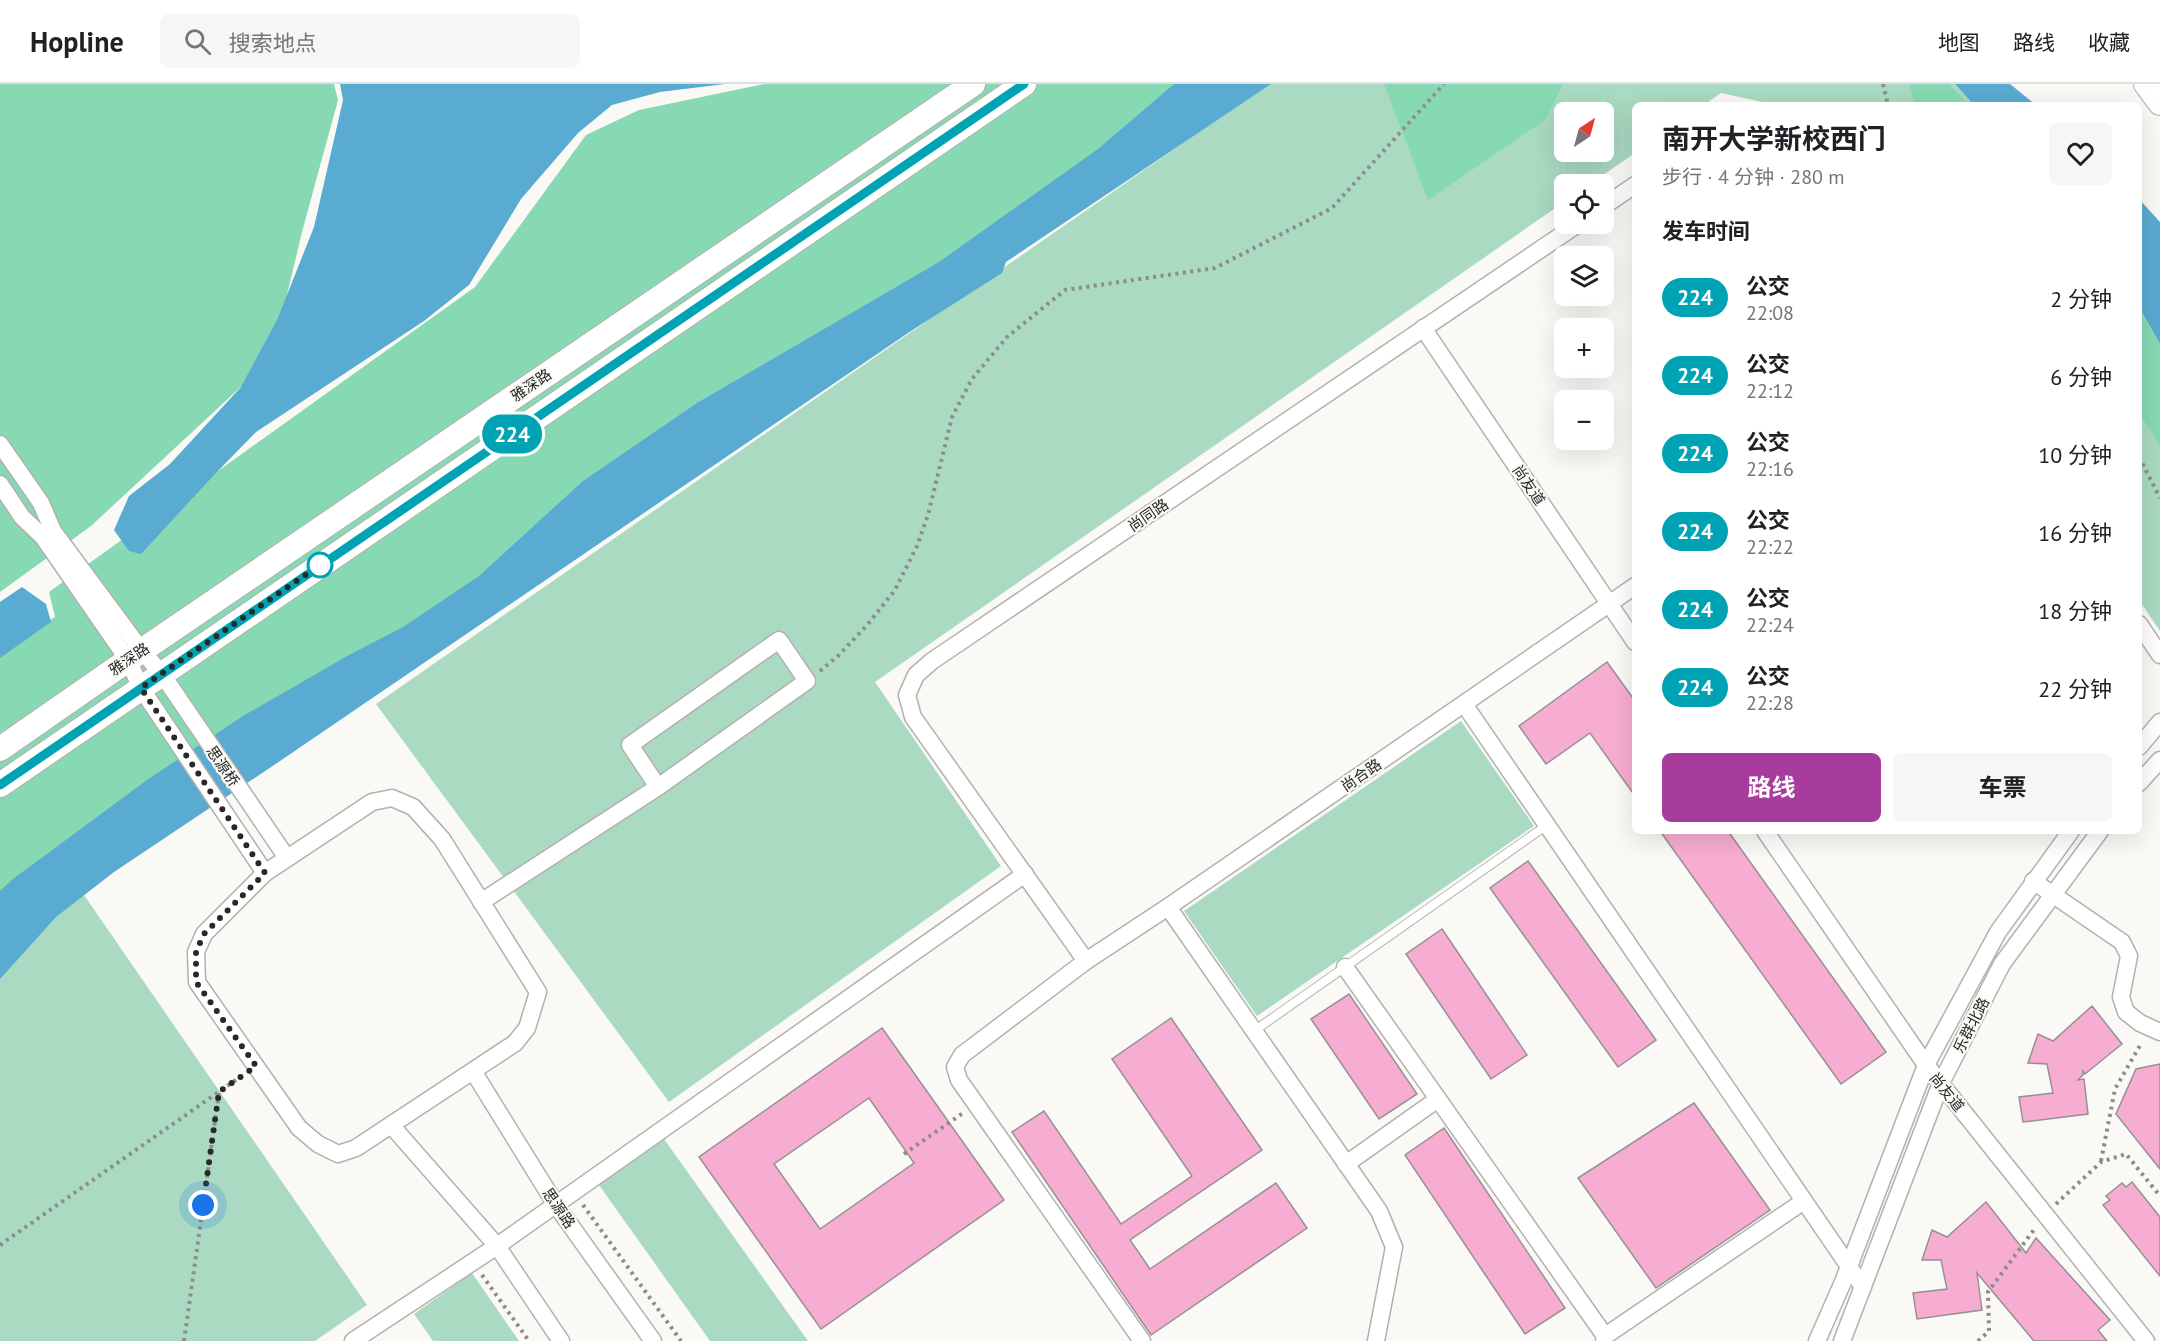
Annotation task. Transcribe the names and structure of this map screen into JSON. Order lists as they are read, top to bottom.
{
  "streets": {
    "main road": ["雅深路"],
    "street": [
      "尚友道",
      "尚同路",
      "思源桥",
      "尚合路",
      "乐群北路",
      "思源路"
    ]
  },
  "crossings": [
    ["雅深路", "思源桥"],
    ["尚友道", "尚同路"],
    ["尚友道", "尚合路"],
    ["尚友道", "乐群北路"],
    ["尚同路", "尚合路"]
  ],
  "lines": ["bus line 224"],
  "north": "top right",
  "page": {
    "header": "Hopline",
    "search": "搜索地点",
    "nav": ["地图", "路线", "收藏"],
    "on_map": "224",
    "map_buttons": ["+", "−"],
    "heading": [
      ["南开大学新校西门", "步行 · 4 分钟 · 280 m"],
      "发车时间"
    ],
    "list": [
      {
        "mark": "224",
        "name": "公交",
        "note": "22:08",
        "value": "2 分钟"
      },
      {
        "mark": "224",
        "name": "公交",
        "note": "22:12",
        "value": "6 分钟"
      },
      {
        "mark": "224",
        "name": "公交",
        "note": "22:16",
        "value": "10 分钟"
      },
      {
        "mark": "224",
        "name": "公交",
        "note": "22:22",
        "value": "16 分钟"
      },
      {
        "mark": "224",
        "name": "公交",
        "note": "22:24",
        "value": "18 分钟"
      },
      {
        "mark": "224",
        "name": "公交",
        "note": "22:28",
        "value": "22 分钟"
      }
    ],
    "buttons": ["路线", "车票"]
  }
}
